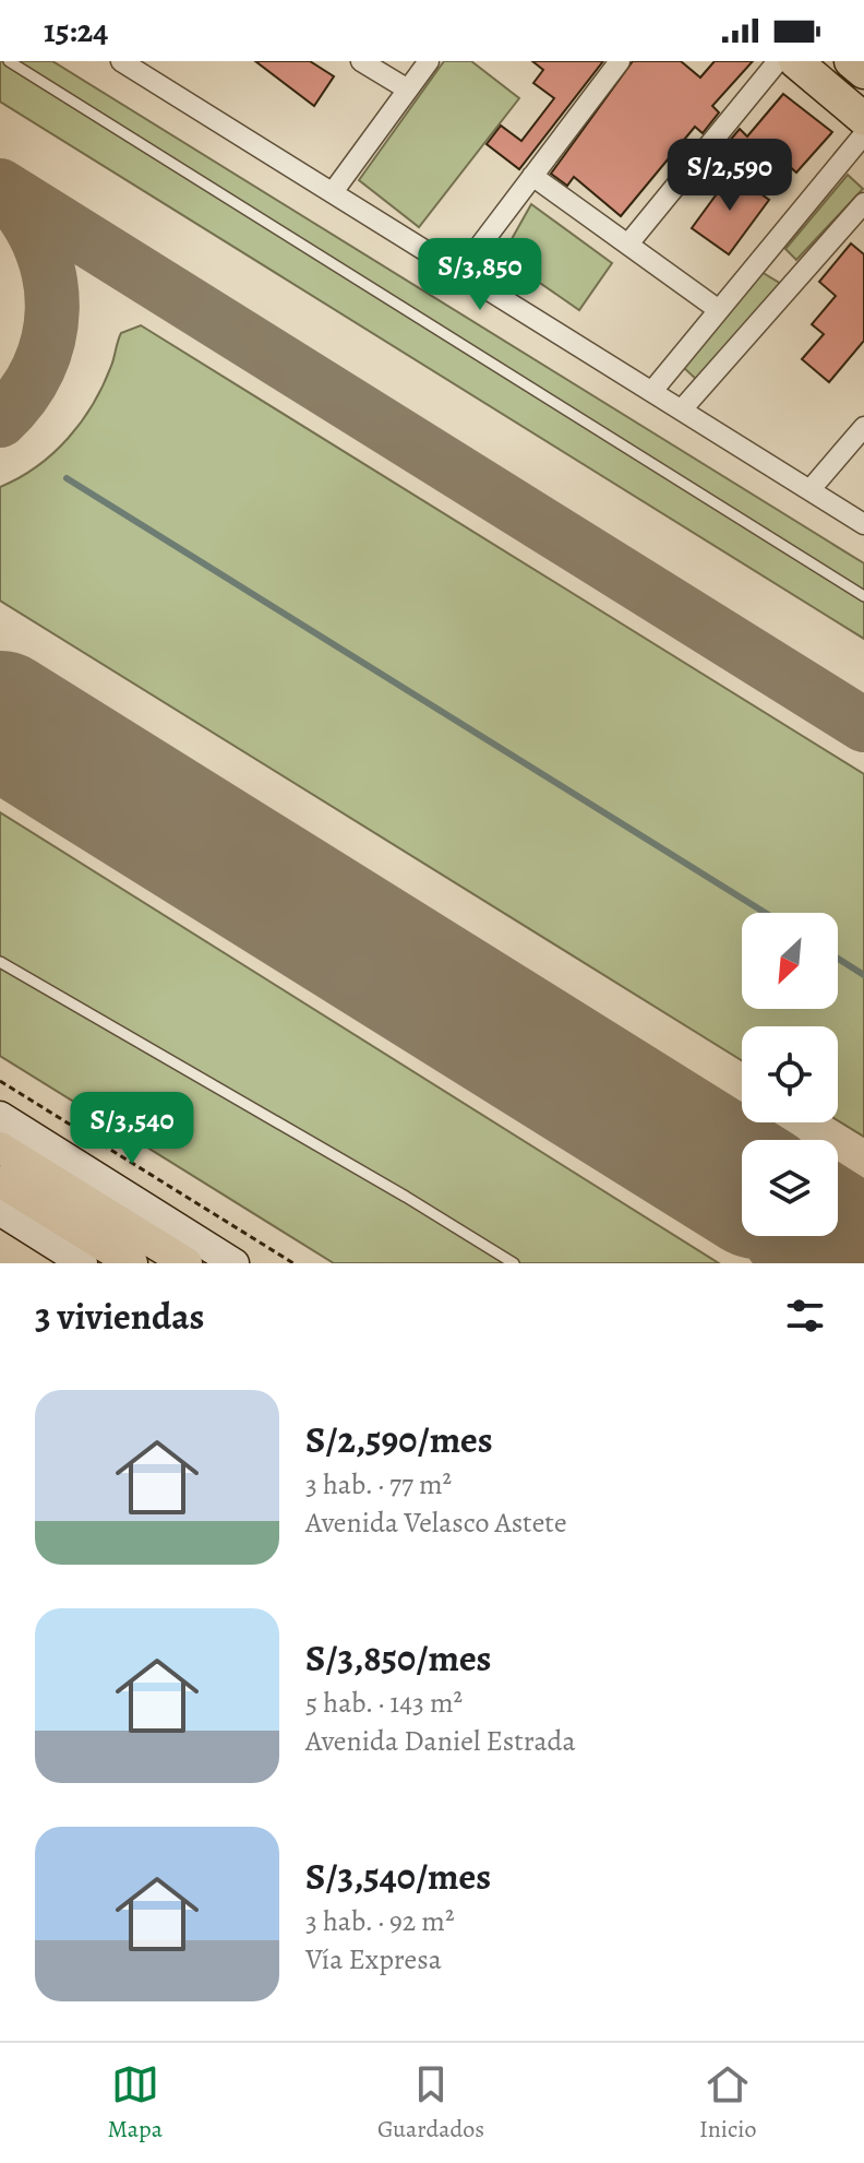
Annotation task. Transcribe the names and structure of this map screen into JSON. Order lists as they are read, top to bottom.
{
  "north": "bottom left",
  "page": {
    "status": "15:24",
    "price": ["S/2,590", "S/3,850", "S/3,540"],
    "heading": "3 viviendas",
    "list": [
      {
        "name": "S/2,590/mes",
        "note": "3 hab. · 77 m² · Avenida Velasco Astete"
      },
      {
        "name": "S/3,850/mes",
        "note": "5 hab. · 143 m² · Avenida Daniel Estrada"
      },
      {
        "name": "S/3,540/mes",
        "note": "3 hab. · 92 m² · Vía Expresa"
      }
    ],
    "tabs": ["Mapa", "Guardados", "Inicio"]
  }
}
